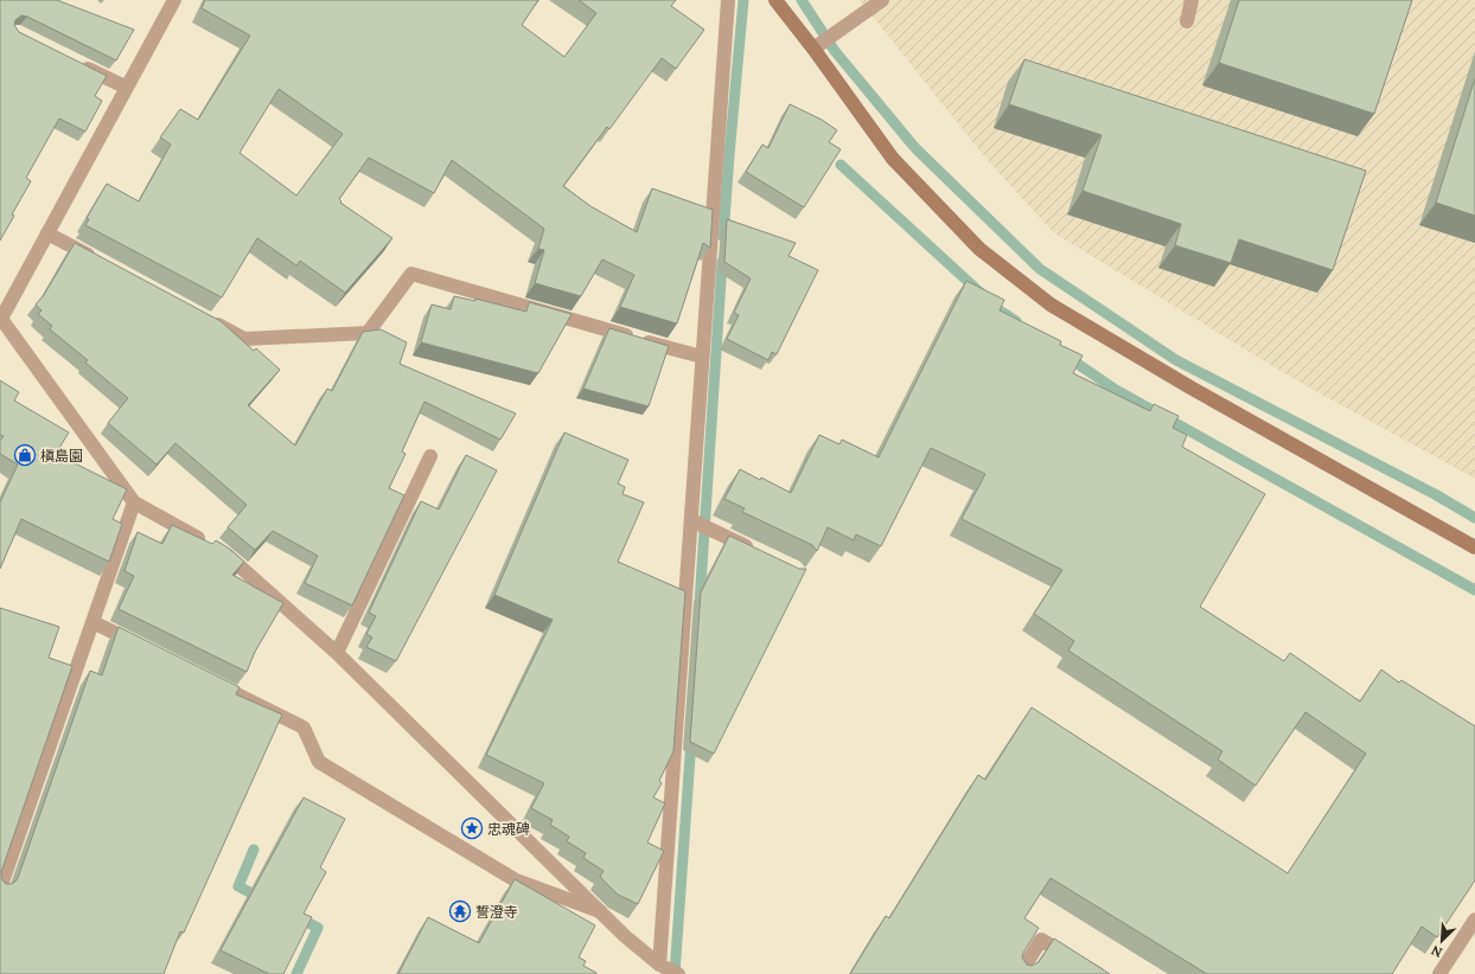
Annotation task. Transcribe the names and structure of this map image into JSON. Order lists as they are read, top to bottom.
{
  "places": {
    "shop": ["槇島園"],
    "place": ["忠魂碑"],
    "temple": ["誓澄寺"]
  },
  "north": "bottom left"
}
